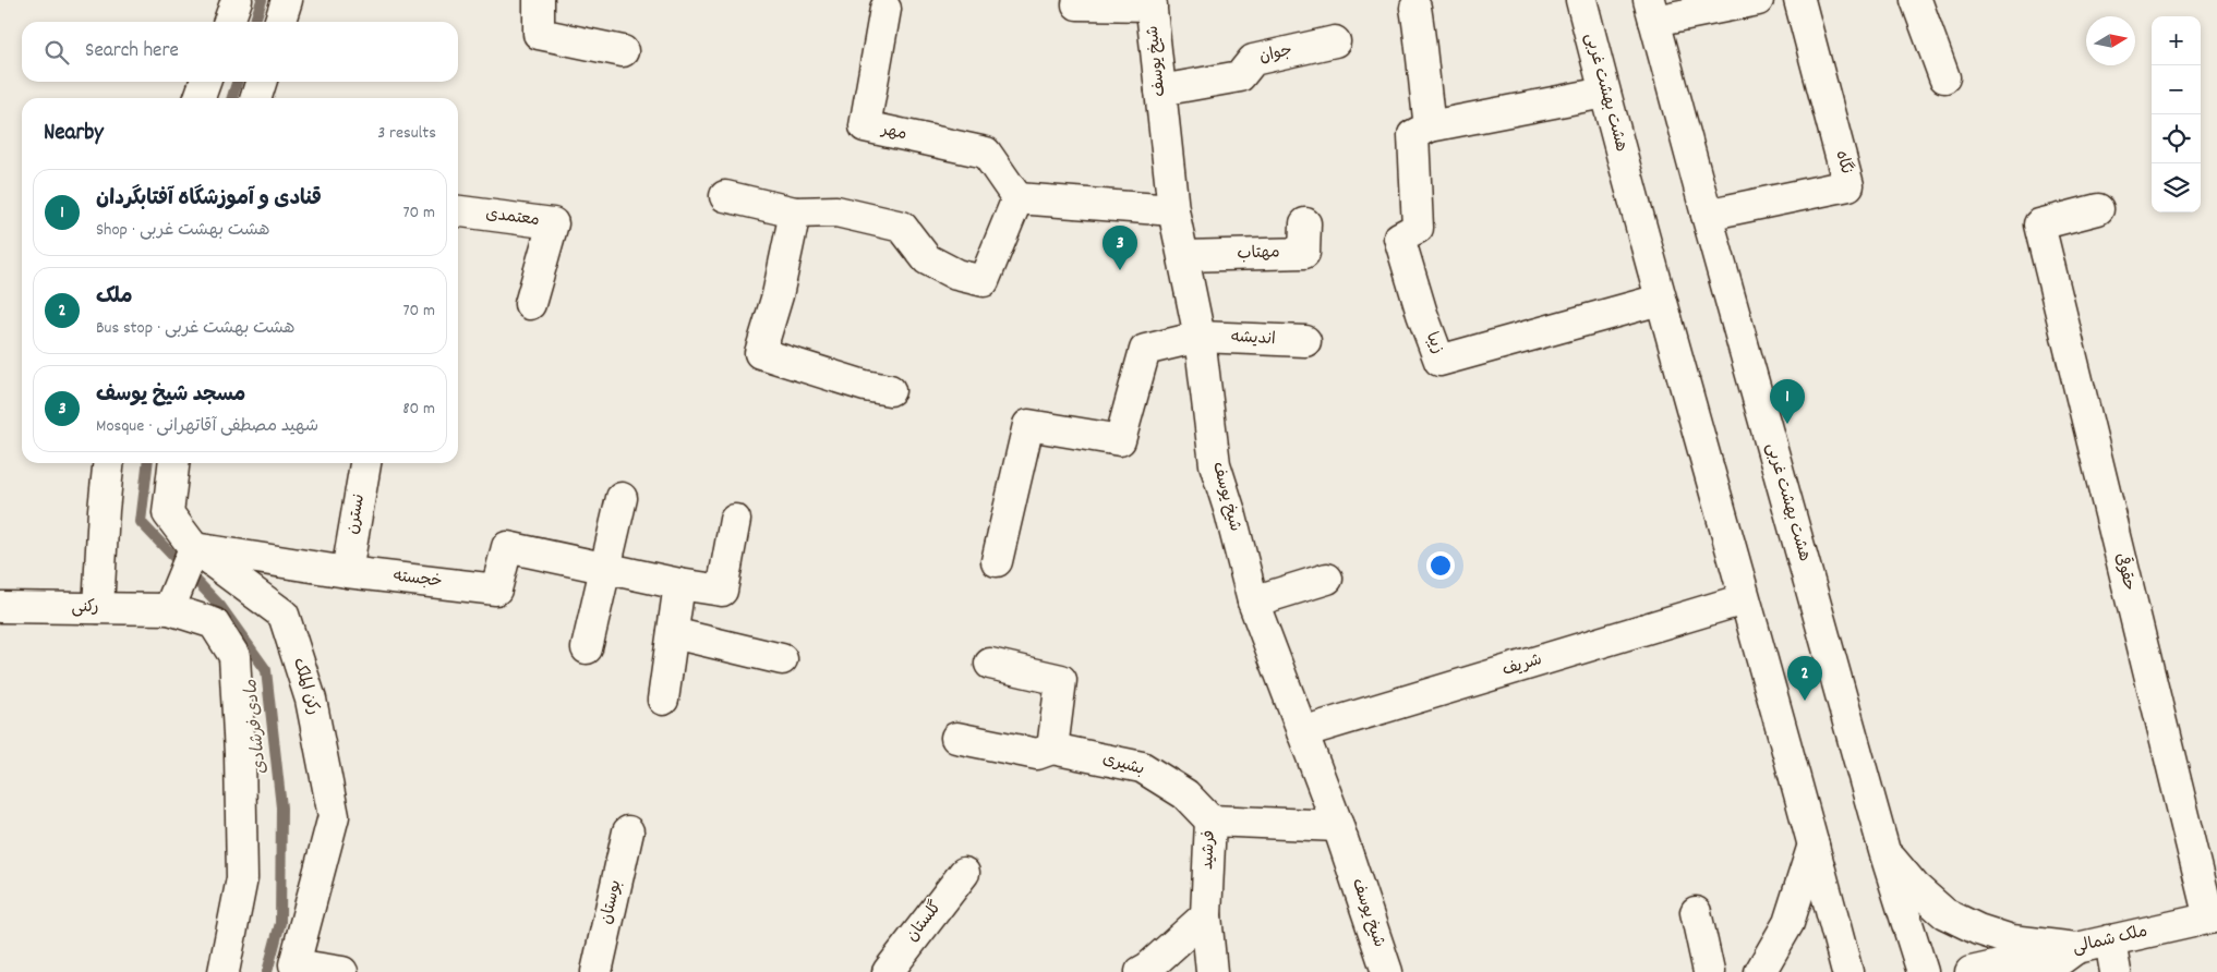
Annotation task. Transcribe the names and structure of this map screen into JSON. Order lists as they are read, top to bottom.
{
  "streets": {
    "street": [
      "جوان",
      "شیخ یوسف",
      "هشت بهشت غربی",
      "مهر",
      "نگاه",
      "معتمدی",
      "مهتاب",
      "اندیشه",
      "زیبا",
      "نسترن",
      "حقوقی",
      "خجسته",
      "رکنی",
      "شریف",
      "رکن الملک",
      "بشیری",
      "فرشید",
      "بوستان",
      "گلستان",
      "ملک شمالی"
    ]
  },
  "crossings": [
    ["جوان", "شیخ یوسف"],
    ["شیخ یوسف", "مهتاب"],
    ["شیخ یوسف", "اندیشه"],
    ["شیخ یوسف", "شریف"],
    ["شیخ یوسف", "فرشید"],
    ["هشت بهشت غربی", "نگاه"],
    ["هشت بهشت غربی", "زیبا"],
    ["هشت بهشت غربی", "شریف"],
    ["نسترن", "خجسته"],
    ["حقوقی", "ملک شمالی"],
    ["خجسته", "رکن الملک"],
    ["بشیری", "فرشید"]
  ],
  "water": ["مادی فرشادی"],
  "north": "right",
  "page": {
    "map_buttons": ["+", "−"],
    "search": "Search here",
    "heading": ["Nearby", "3 results"],
    "list": [
      {
        "mark": "1",
        "name": "قنادی و آموزشگاه آفتابگردان",
        "note": "Shop · هشت بهشت غربی",
        "value": "70 m"
      },
      {
        "mark": "2",
        "name": "ملک",
        "note": "Bus stop · هشت بهشت غربی",
        "value": "70 m"
      },
      {
        "mark": "3",
        "name": "مسجد شیخ یوسف",
        "note": "Mosque · شهید مصطفی آقاتهرانی",
        "value": "80 m"
      }
    ],
    "pins": ["3", "1", "2"]
  }
}
